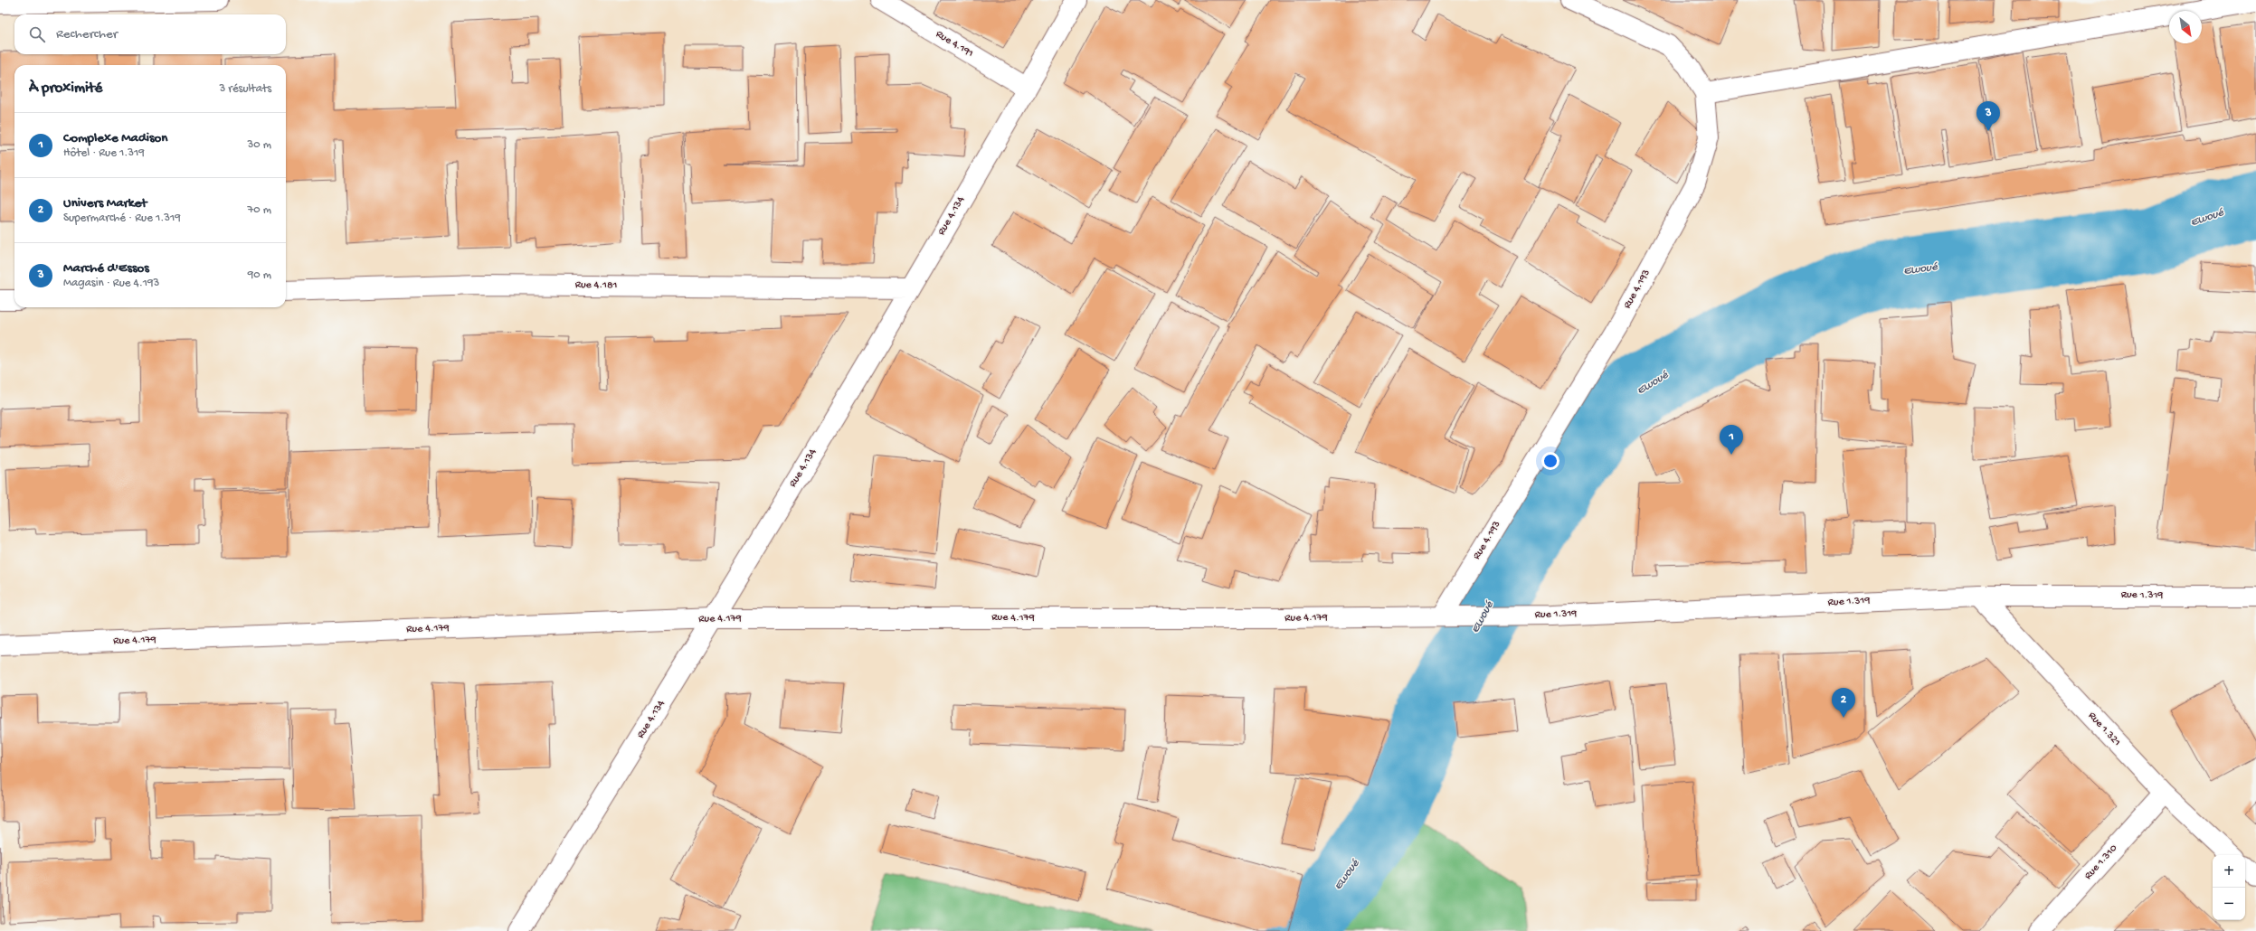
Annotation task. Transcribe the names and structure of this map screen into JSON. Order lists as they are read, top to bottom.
{
  "streets": {
    "street": [
      "Rue 4.191",
      "Rue 4.134",
      "Rue 4.181",
      "Rue 4.193",
      "Rue 1.319",
      "Rue 4.179",
      "Rue 1.321",
      "Rue 1.310"
    ]
  },
  "crossings": [
    ["Rue 4.191", "Rue 4.134"],
    ["Rue 4.134", "Rue 4.181"],
    ["Rue 4.134", "Rue 4.179"],
    ["Rue 4.193", "Rue 1.319"],
    ["Rue 4.193", "Rue 4.179"],
    ["Rue 1.319", "Rue 4.179"],
    ["Rue 1.319", "Rue 1.321"],
    ["Rue 1.321", "Rue 1.310"]
  ],
  "water": ["Ewoué"],
  "north": "bottom right",
  "page": {
    "search": "Rechercher",
    "heading": ["À proximité", "3 résultats"],
    "pins": ["3", "1", "2"],
    "list": [
      {
        "mark": "1",
        "name": "Complexe Madison",
        "note": "Hôtel · Rue 1.319",
        "value": "30 m"
      },
      {
        "mark": "2",
        "name": "Univers Market",
        "note": "Supermarché · Rue 1.319",
        "value": "70 m"
      },
      {
        "mark": "3",
        "name": "Marché d'Essos",
        "note": "Magasin · Rue 4.193",
        "value": "90 m"
      }
    ],
    "map_buttons": ["+", "−"]
  }
}
